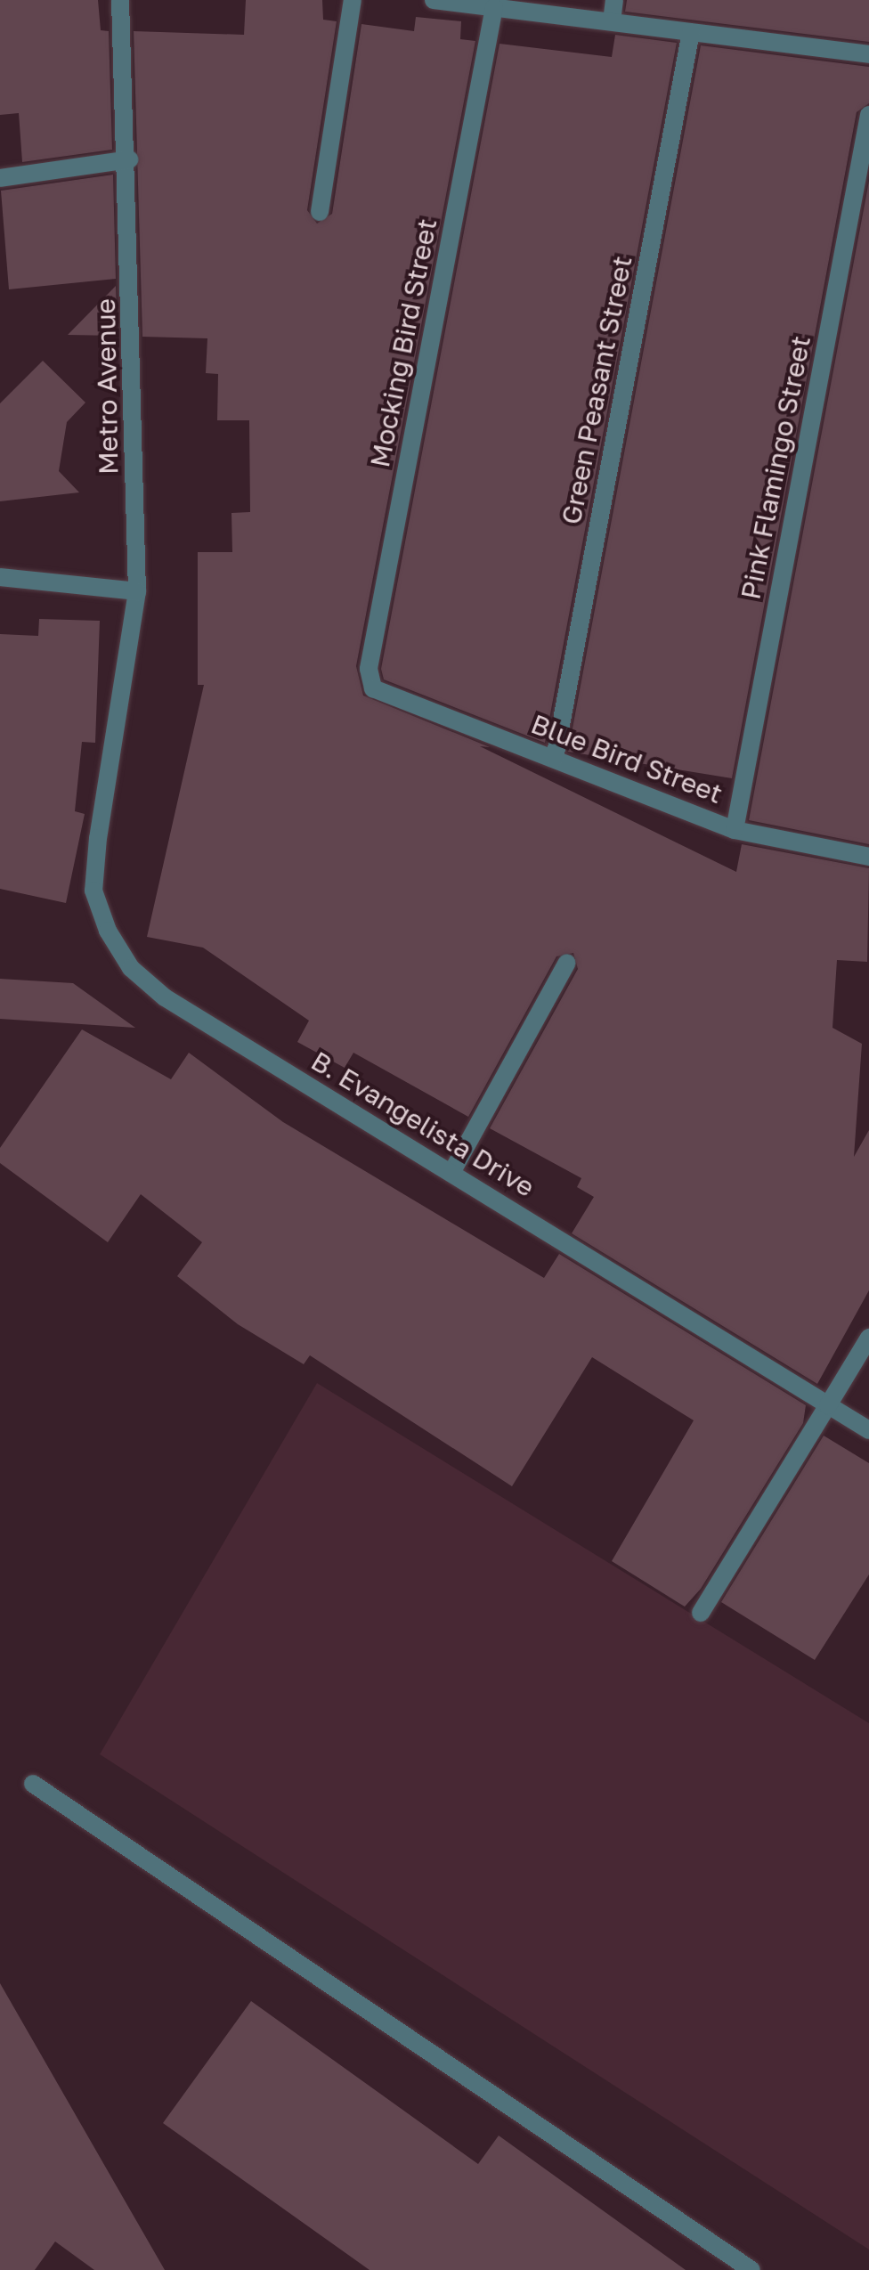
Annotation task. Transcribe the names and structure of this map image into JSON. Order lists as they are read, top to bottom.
{
  "streets": {
    "street": [
      "Mocking Bird Street",
      "Metro Avenue",
      "Green Peasant Street",
      "Pink Flamingo Street",
      "Blue Bird Street",
      "B. Evangelista Drive"
    ]
  },
  "crossings": [
    ["Mocking Bird Street", "Blue Bird Street"],
    ["Metro Avenue", "B. Evangelista Drive"],
    ["Green Peasant Street", "Blue Bird Street"],
    ["Pink Flamingo Street", "Blue Bird Street"]
  ]
}
